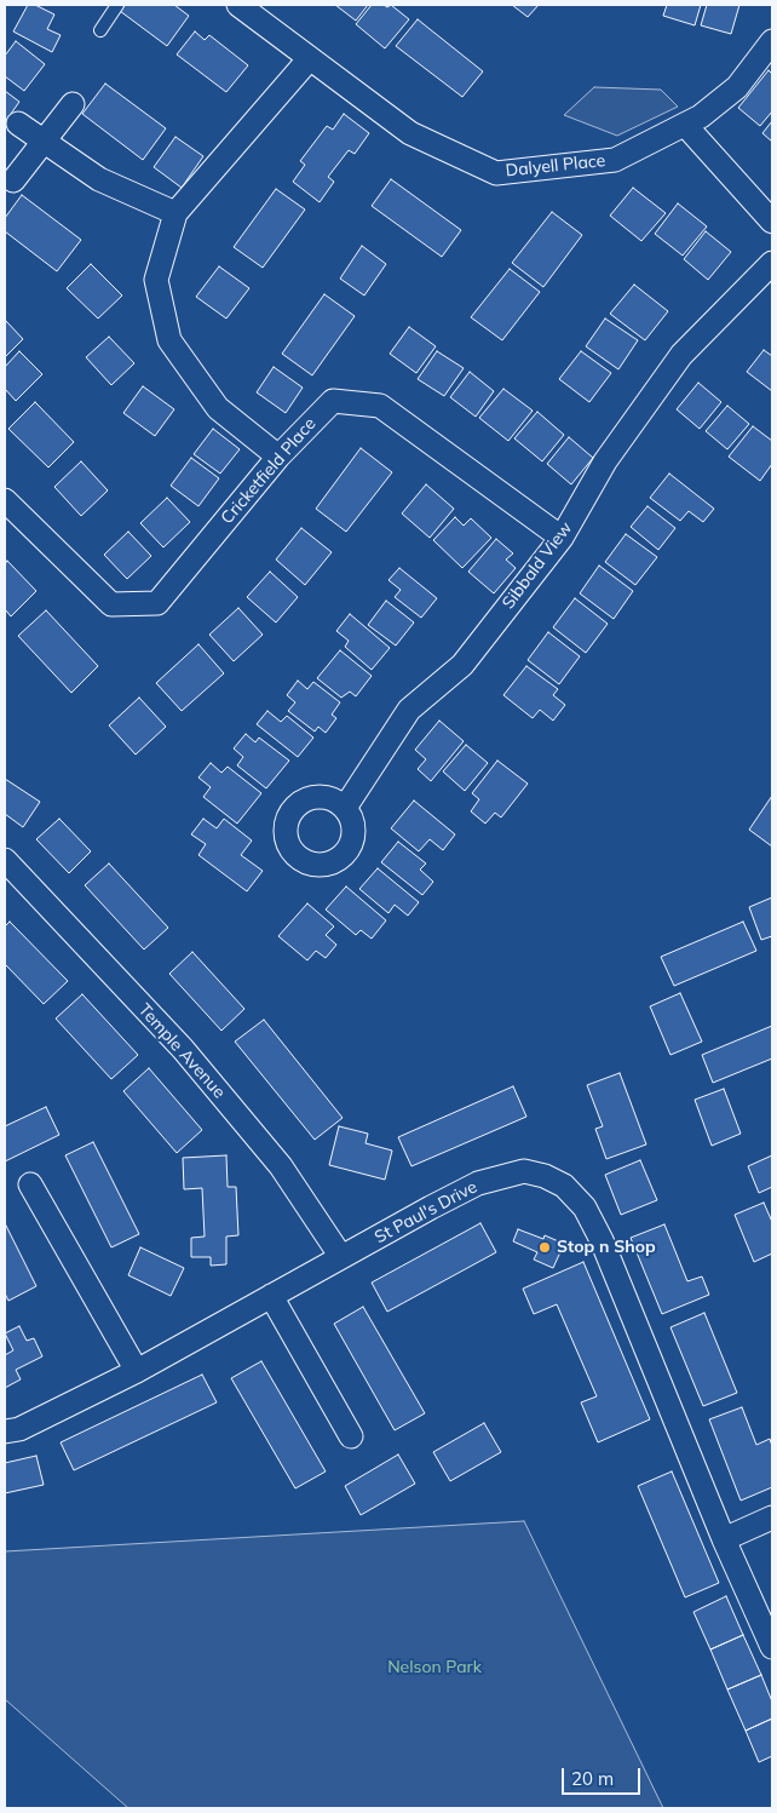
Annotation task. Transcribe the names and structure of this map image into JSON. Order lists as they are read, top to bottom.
{
  "streets": {
    "street": [
      "Dalyell Place",
      "Cricketfield Place",
      "Sibbald View",
      "Temple Avenue",
      "St Paul's Drive"
    ]
  },
  "crossings": [
    ["Cricketfield Place", "Sibbald View"],
    ["Temple Avenue", "St Paul's Drive"]
  ],
  "parks": ["Nelson Park"],
  "places": ["Stop n Shop"],
  "scale_bar": "20 m"
}
